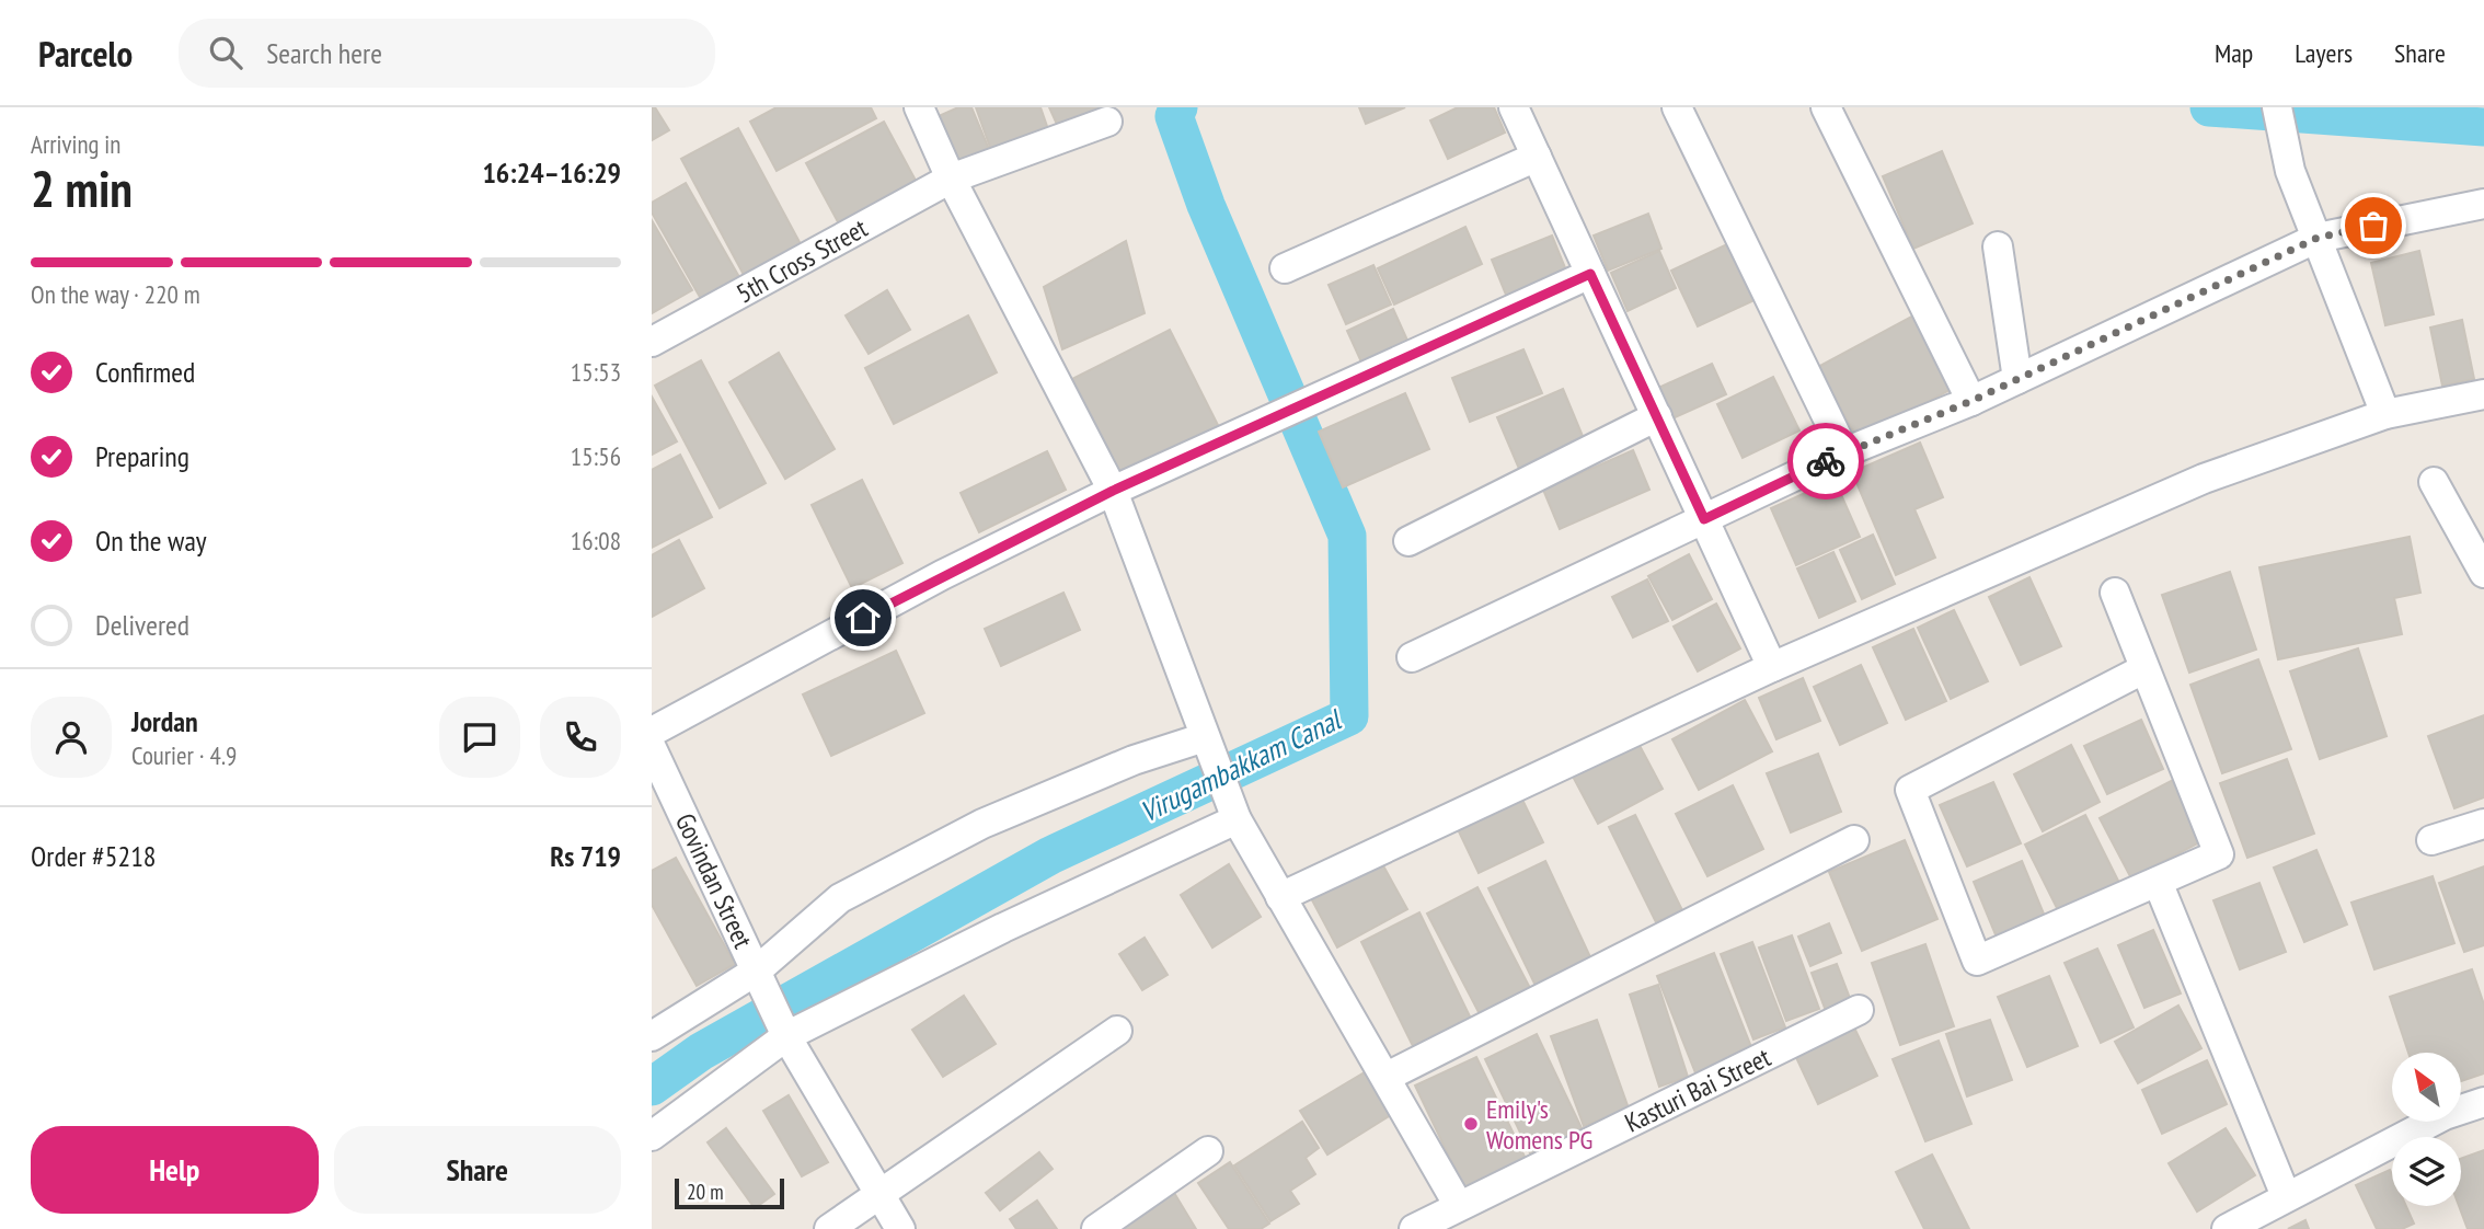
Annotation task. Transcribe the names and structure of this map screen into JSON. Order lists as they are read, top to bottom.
{
  "streets": {
    "street": ["5th Cross Street", "Govindan Street", "Kasturi Bai Street"]
  },
  "water": ["Virugambakkam Canal"],
  "places": ["Emily's Womens PG"],
  "scale_bar": "20 m",
  "north": "top left",
  "page": {
    "header": "Parcelo",
    "search": "Search here",
    "nav": ["Map", "Layers", "Share"],
    "heading": ["2 min", "Arriving in", "16:24–16:29"],
    "panel": [
      "Jordan",
      "Courier · 4.9",
      "Order #5218",
      "Rs 719"
    ],
    "bar": "On the way · 220 m",
    "list": [
      ["Confirmed", "15:53"],
      ["Preparing", "15:56"],
      ["On the way", "16:08"],
      "Delivered"
    ],
    "buttons": ["Help", "Share"],
    "scale": "20 m"
  }
}
